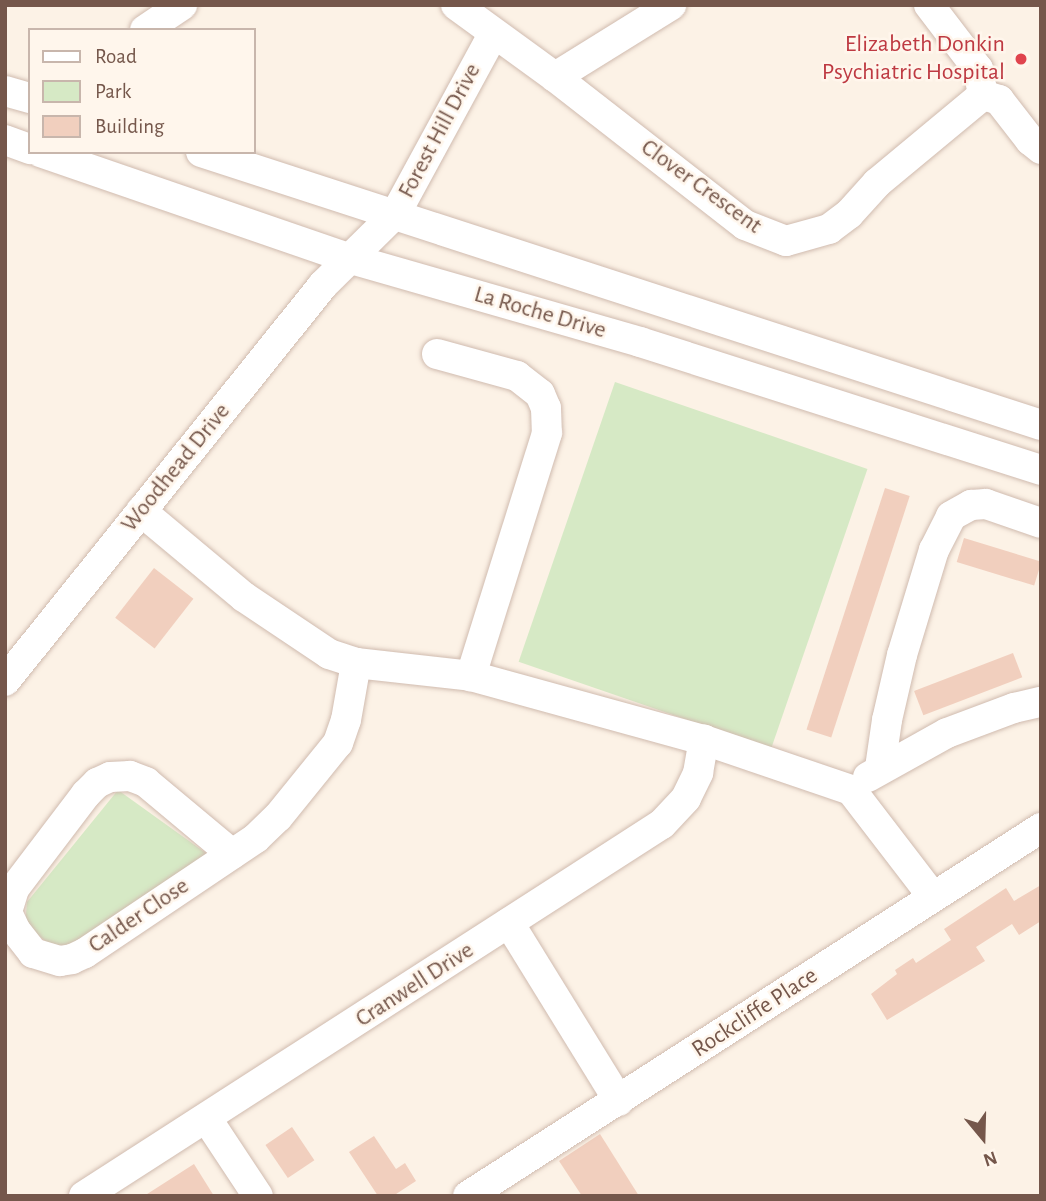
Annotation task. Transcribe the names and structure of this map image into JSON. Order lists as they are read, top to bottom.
{
  "streets": {
    "street": [
      "Forest Hill Drive",
      "Clover Crescent",
      "La Roche Drive",
      "Woodhead Drive",
      "Calder Close",
      "Cranwell Drive",
      "Rockcliffe Place"
    ]
  },
  "crossings": [
    ["Forest Hill Drive", "Clover Crescent"],
    ["Forest Hill Drive", "La Roche Drive"],
    ["Forest Hill Drive", "Woodhead Drive"],
    ["La Roche Drive", "Woodhead Drive"]
  ],
  "places": ["Elizabeth Donkin Psychiatric Hospital"],
  "legend": ["Road", "Park", "Building"],
  "north": "bottom"
}
